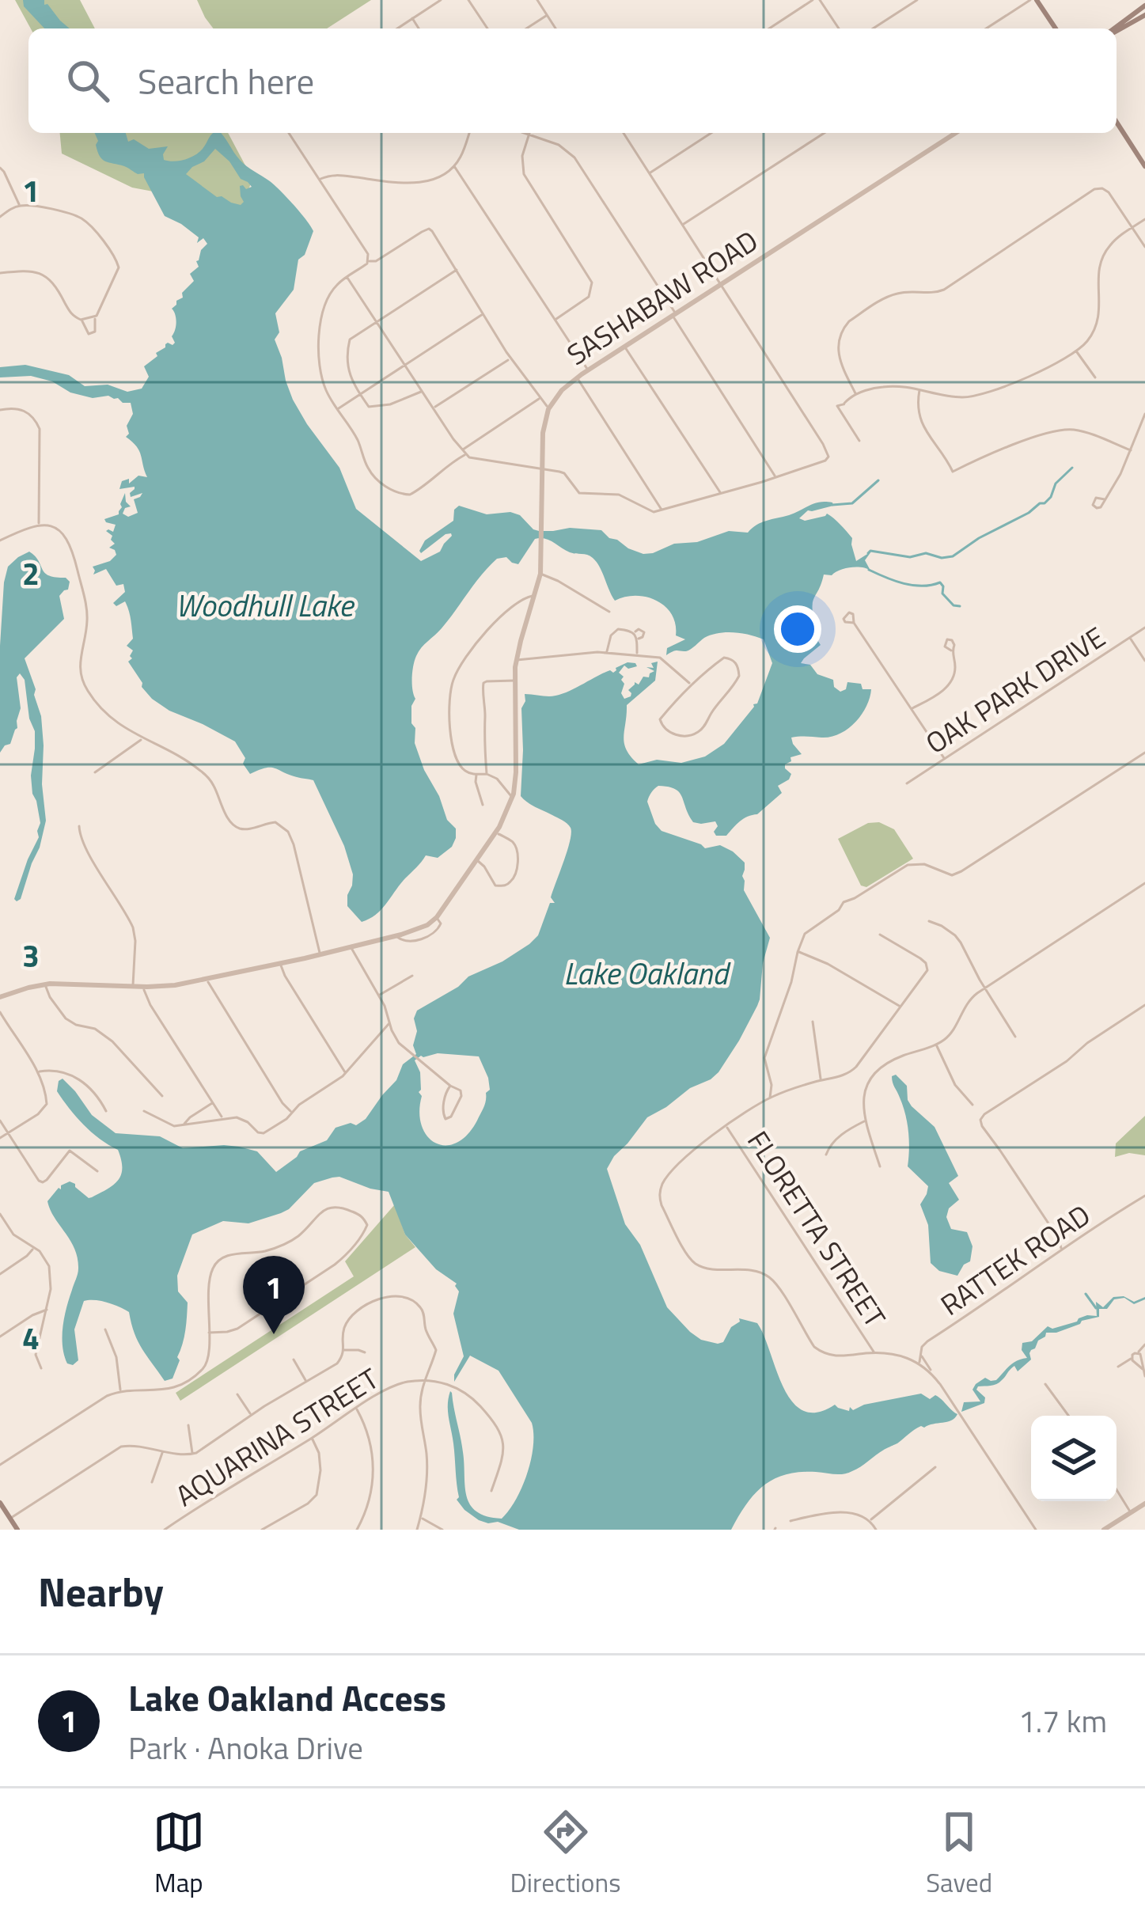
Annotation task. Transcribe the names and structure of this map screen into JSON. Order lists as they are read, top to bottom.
{
  "streets": {
    "street": [
      "SASHABAW ROAD",
      "OAK PARK DRIVE",
      "FLORETTA STREET",
      "RATTEK ROAD",
      "AQUARINA STREET"
    ]
  },
  "water": ["Woodhull Lake", "Lake Oakland"],
  "page": {
    "search": "Search here",
    "pins": "1",
    "heading": "Nearby",
    "list": [
      {
        "mark": "1",
        "name": "Lake Oakland Access",
        "note": "Park · Anoka Drive",
        "value": "1.7 km"
      }
    ],
    "nav": ["Map", "Directions", "Saved"]
  },
  "grid": {
    "rows": [
      "1",
      "2",
      "3",
      "4"
    ]
  }
}
